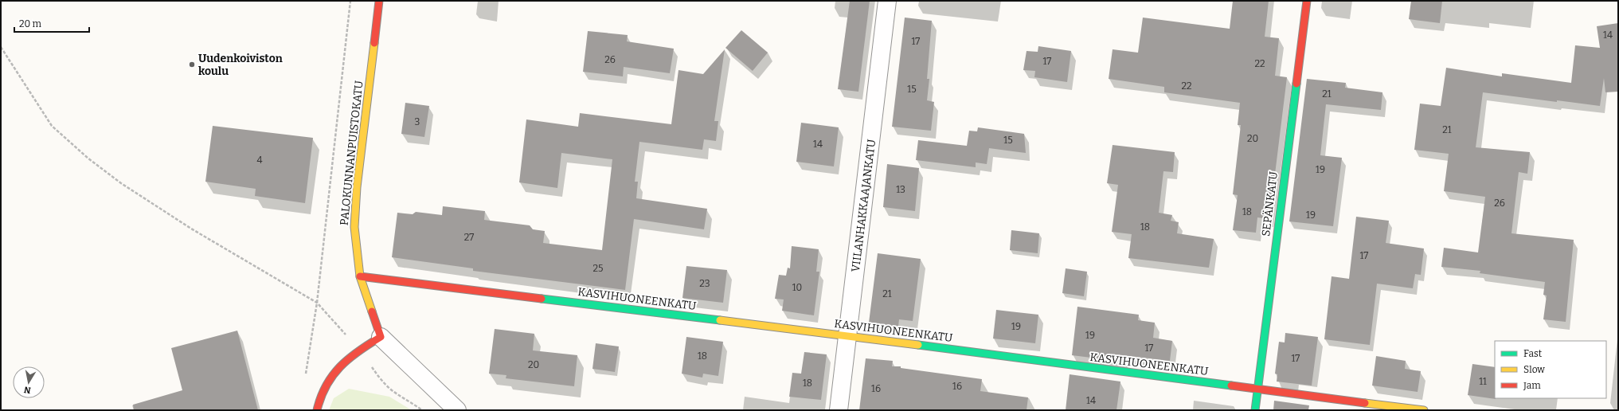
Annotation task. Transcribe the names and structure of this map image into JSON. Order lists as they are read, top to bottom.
{
  "streets": {
    "street": [
      "PALOKUNNANPUISTOKATU",
      "SEPÄNKATU",
      "VIILANHAKKAAJANKATU",
      "KASVIHUONEENKATU"
    ]
  },
  "crossings": [
    ["PALOKUNNANPUISTOKATU", "KASVIHUONEENKATU"],
    ["SEPÄNKATU", "KASVIHUONEENKATU"],
    ["VIILANHAKKAAJANKATU", "KASVIHUONEENKATU"]
  ],
  "places": ["Uudenkoiviston koulu"],
  "house_numbers": [
    "14",
    "17",
    "26",
    "17",
    "22",
    "22",
    "15",
    "21",
    "3",
    "21",
    "20",
    "15",
    "14",
    "4",
    "19",
    "13",
    "26",
    "18",
    "19",
    "18",
    "27",
    "17",
    "25",
    "23",
    "10",
    "21",
    "19",
    "19",
    "17",
    "18",
    "17",
    "20",
    "11",
    "18",
    "16",
    "16",
    "14"
  ],
  "legend": ["Fast", "Slow", "Jam"],
  "scale_bar": "20 m",
  "north": "bottom"
}
